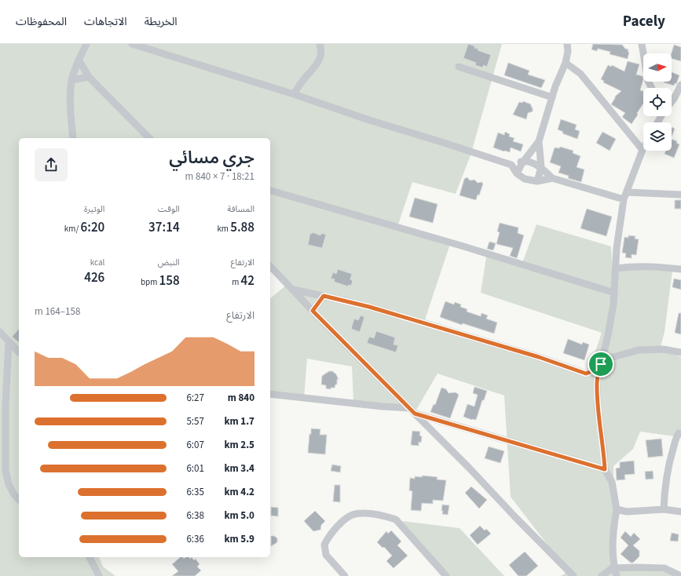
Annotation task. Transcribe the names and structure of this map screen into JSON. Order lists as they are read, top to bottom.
{
  "north": "right",
  "page": {
    "header": "Pacely",
    "nav": ["الخريطة", "الاتجاهات", "المحفوظات"],
    "heading": ["جري مسائي", "18:21 · 7 × 840 m"],
    "stats": [
      ["المسافة", "5.88 km"],
      ["الوقت", "37:14"],
      ["الوتيرة", "6:20 /km"],
      ["الارتفاع", "42 m"],
      ["النبض", "158 bpm"],
      ["kcal", "426"]
    ],
    "chart": ["الارتفاع", "158–164 m"],
    "list": [
      {
        "name": "840 m",
        "note": "6:27"
      },
      {
        "name": "1.7 km",
        "note": "5:57"
      },
      {
        "name": "2.5 km",
        "note": "6:07"
      },
      {
        "name": "3.4 km",
        "note": "6:01"
      },
      {
        "name": "4.2 km",
        "note": "6:35"
      },
      {
        "name": "5.0 km",
        "note": "6:38"
      },
      {
        "name": "5.9 km",
        "note": "6:36"
      }
    ]
  }
}
